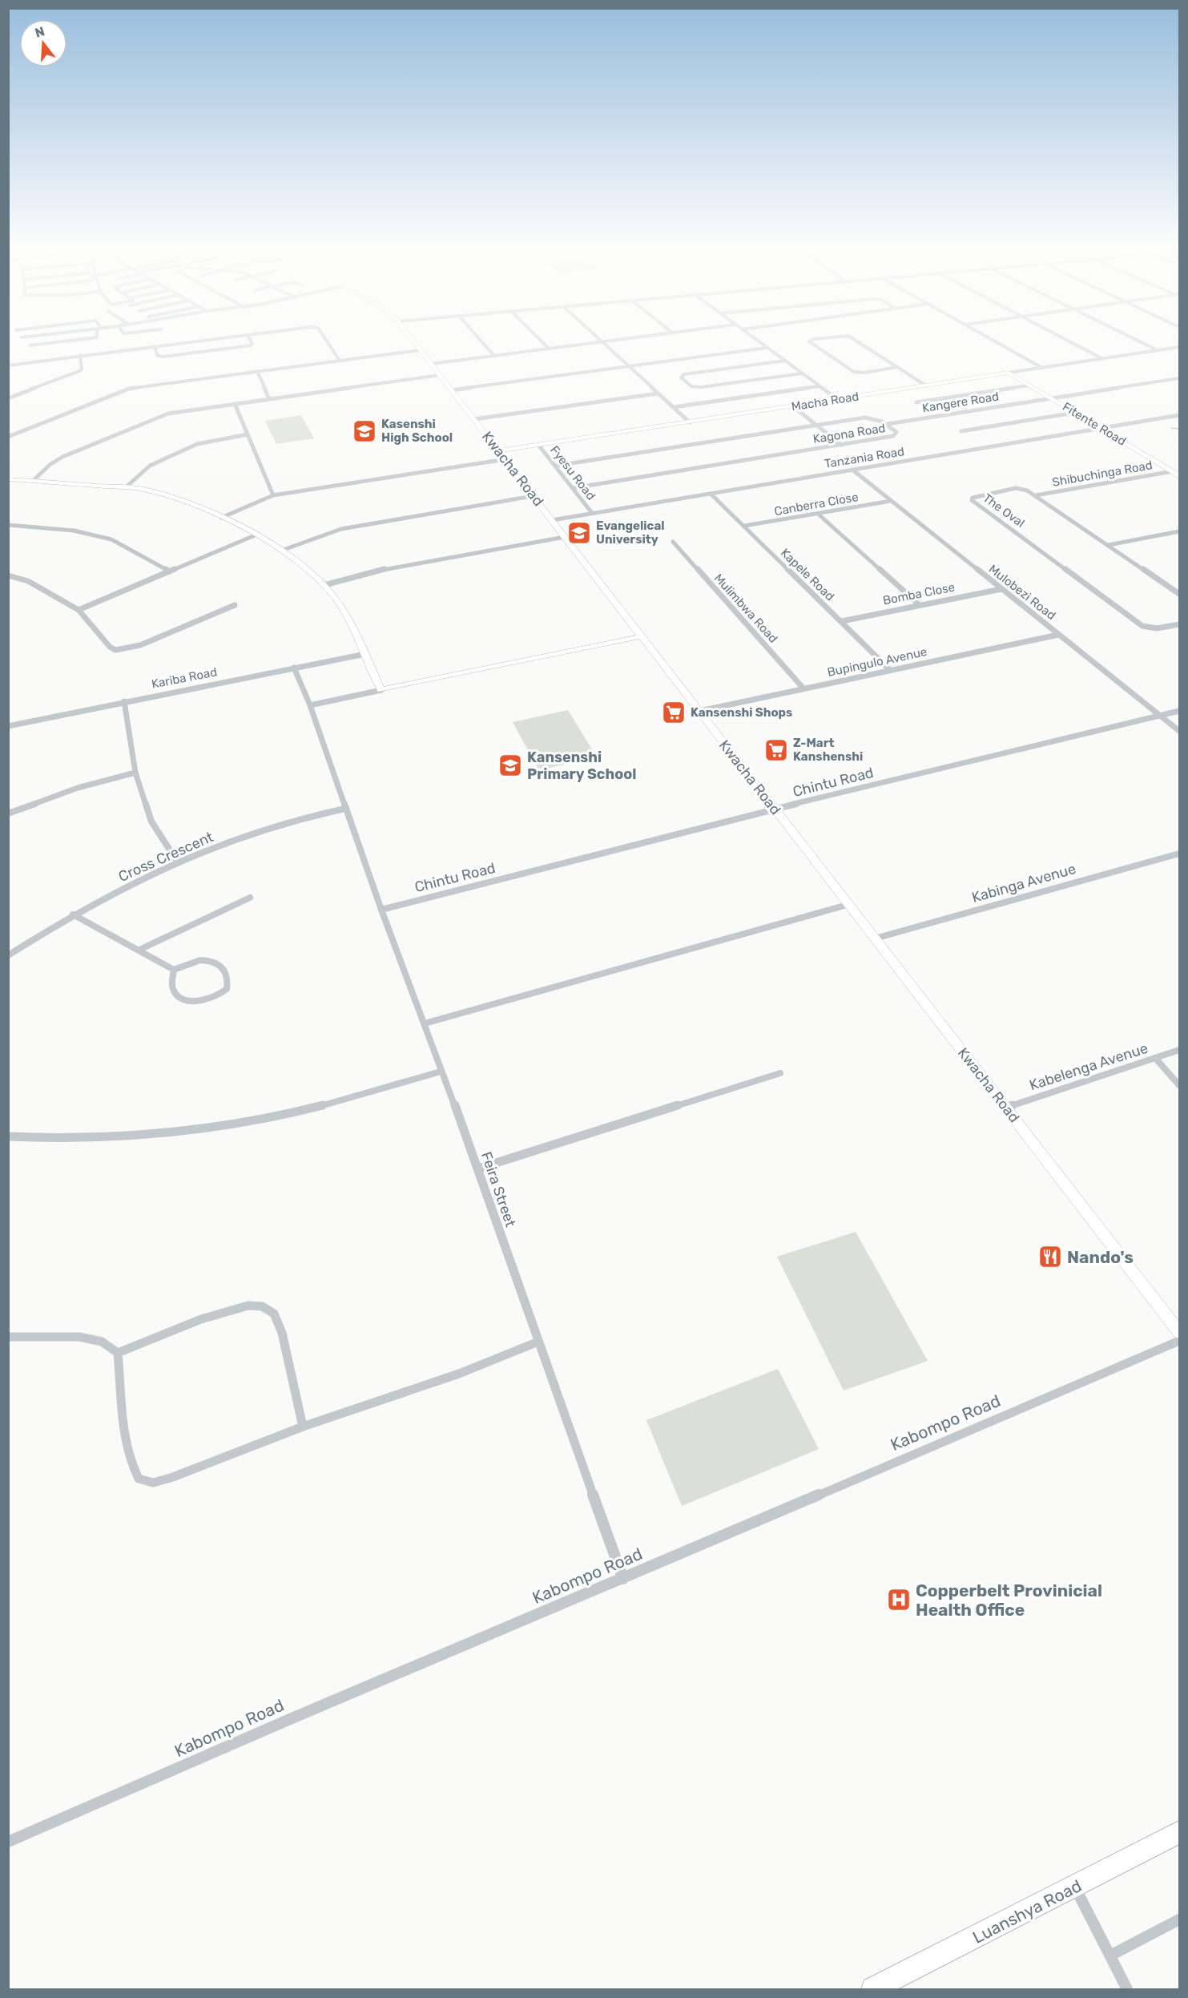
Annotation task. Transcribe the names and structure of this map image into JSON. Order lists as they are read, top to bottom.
{
  "streets": {
    "highway": ["Luanshya Road"],
    "main road": ["Macha Road", "Fitente Road", "Kwacha Road"],
    "street": [
      "Kangere Road",
      "Kagona Road",
      "Tanzania Road",
      "Fyesu Road",
      "Shibuchinga Road",
      "Canberra Close",
      "The Oval",
      "Kapele Road",
      "Mulobezi Road",
      "Bomba Close",
      "Mulimbwa Road",
      "Bupingulo Avenue",
      "Kariba Road",
      "Chintu Road",
      "Cross Crescent",
      "Kabinga Avenue",
      "Kabelenga Avenue",
      "Feira Street",
      "Kabompo Road"
    ]
  },
  "crossings": [
    ["Macha Road", "Fitente Road"],
    ["Macha Road", "Kwacha Road"],
    ["Macha Road", "Fyesu Road"],
    ["Kangere Road", "Fitente Road"],
    ["Kangere Road", "Kagona Road"],
    ["Fitente Road", "Tanzania Road"],
    ["Fitente Road", "Shibuchinga Road"],
    ["Kagona Road", "Fyesu Road"],
    ["Tanzania Road", "Kwacha Road"],
    ["Tanzania Road", "Fyesu Road"],
    ["Tanzania Road", "Kapele Road"],
    ["Tanzania Road", "Mulobezi Road"],
    ["Kwacha Road", "Bupingulo Avenue"],
    ["Kwacha Road", "Chintu Road"],
    ["Kwacha Road", "Kabinga Avenue"],
    ["Kwacha Road", "Kabelenga Avenue"],
    ["Kwacha Road", "Kabompo Road"],
    ["Shibuchinga Road", "The Oval"],
    ["Canberra Close", "Kapele Road"],
    ["Canberra Close", "Mulobezi Road"],
    ["Kapele Road", "Bomba Close"],
    ["Kapele Road", "Bupingulo Avenue"],
    ["Mulobezi Road", "Bomba Close"],
    ["Mulobezi Road", "Bupingulo Avenue"],
    ["Mulobezi Road", "Chintu Road"],
    ["Mulimbwa Road", "Bupingulo Avenue"],
    ["Kariba Road", "Feira Street"],
    ["Chintu Road", "Feira Street"],
    ["Cross Crescent", "Feira Street"],
    ["Feira Street", "Kabompo Road"]
  ],
  "places": {
    "school or university": ["Kasenshi High School", "Evangelical University", "Kansenshi Primary School"],
    "supermarket": ["Kansenshi Shops", "Z-Mart Kanshenshi"],
    "restaurant": ["Nando's"],
    "hospital": ["Copperbelt Provinicial Health Office"]
  },
  "north": "top"
}
